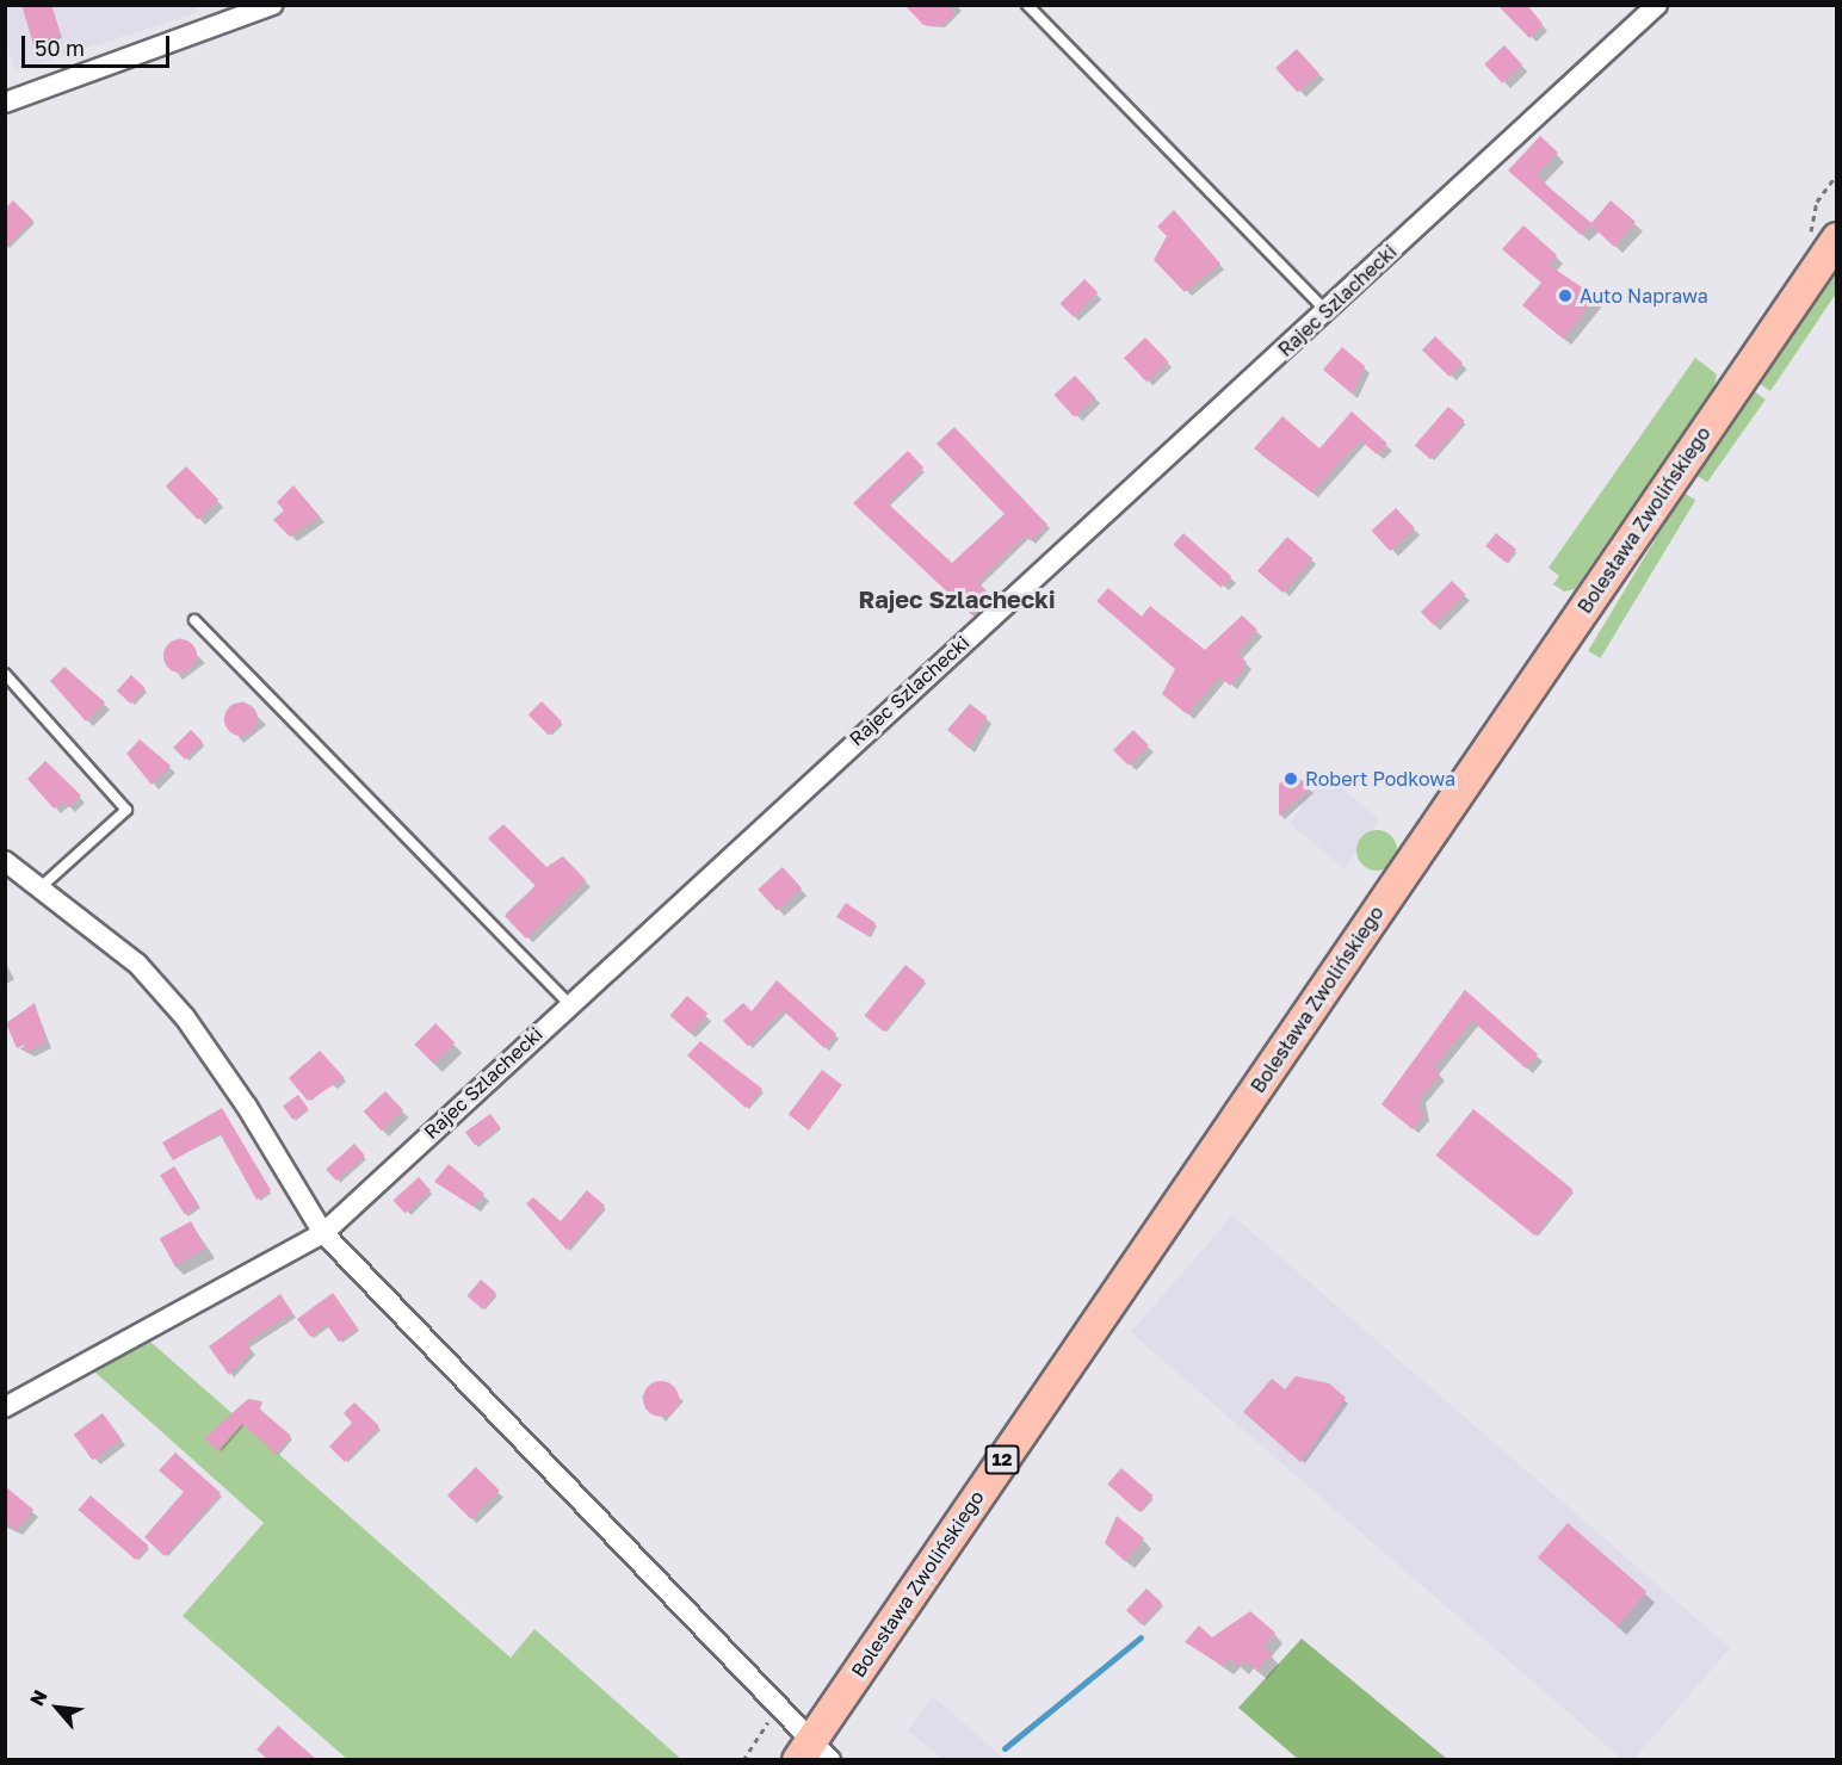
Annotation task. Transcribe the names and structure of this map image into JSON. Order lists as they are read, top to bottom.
{
  "streets": {
    "main road": ["Bolesława Zwolińskiego", "12"],
    "street": ["Rajec Szlachecki"]
  },
  "districts": ["Rajec Szlachecki"],
  "places": ["Auto Naprawa", "Robert Podkowa"],
  "scale_bar": "50 m",
  "north": "top left"
}
